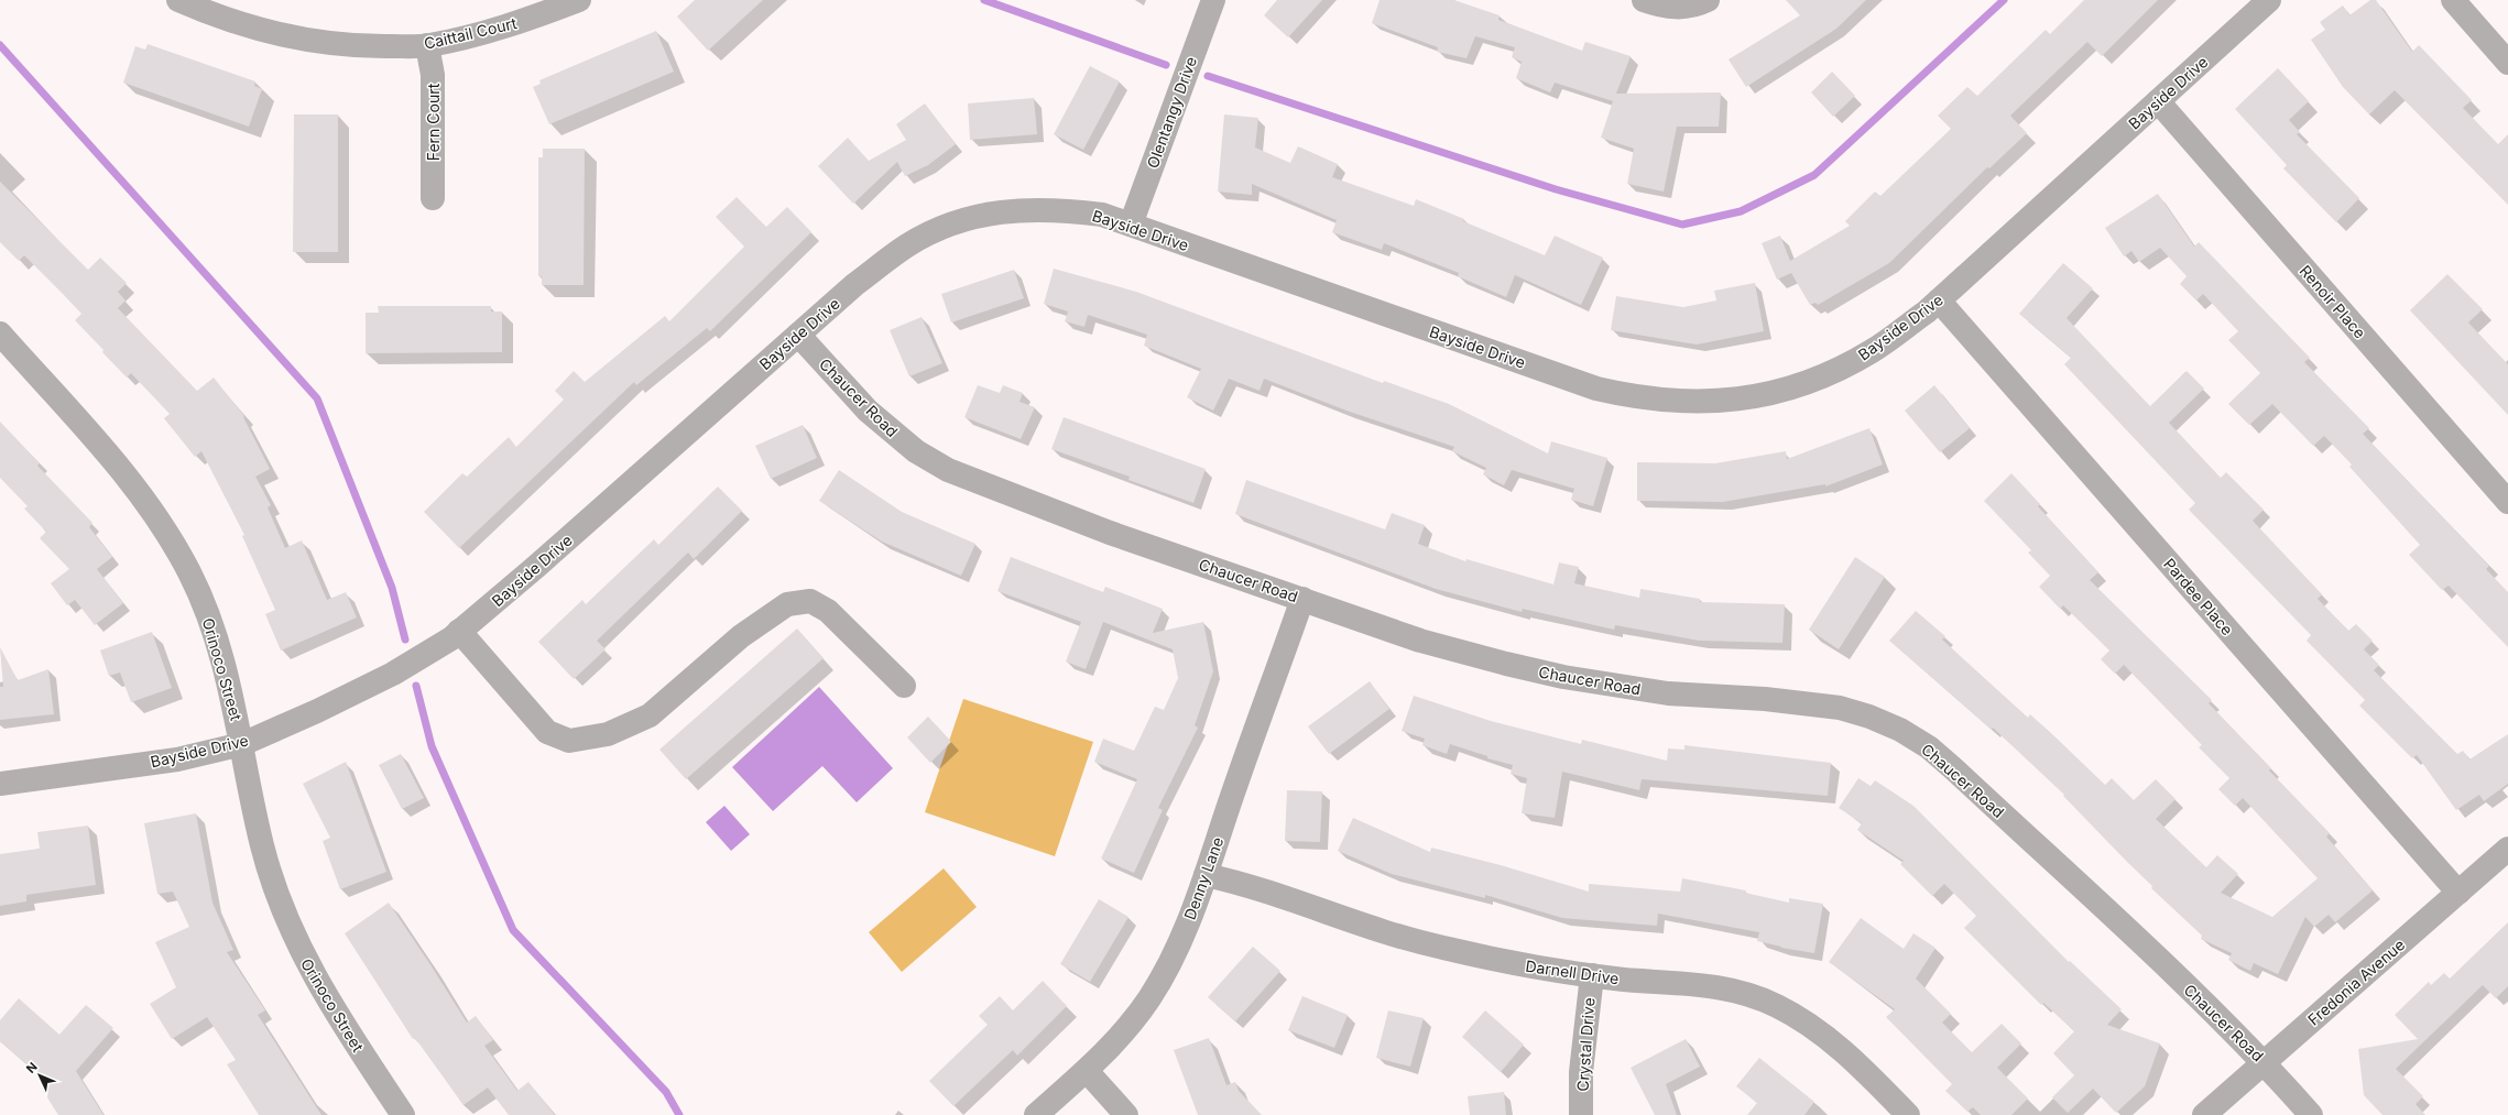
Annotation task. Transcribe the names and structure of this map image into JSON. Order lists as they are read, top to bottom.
{
  "streets": {
    "street": [
      "Caittail Court",
      "Bayside Drive",
      "Olentangy Drive",
      "Fern Court",
      "Renoir Place",
      "Chaucer Road",
      "Pardee Place",
      "Orinoco Street",
      "Denny Lane",
      "Darnell Drive",
      "Fredonia Avenue",
      "Crystal Drive"
    ]
  },
  "crossings": [
    ["Caittail Court", "Fern Court"],
    ["Bayside Drive", "Olentangy Drive"],
    ["Bayside Drive", "Renoir Place"],
    ["Bayside Drive", "Chaucer Road"],
    ["Bayside Drive", "Pardee Place"],
    ["Bayside Drive", "Orinoco Street"],
    ["Chaucer Road", "Denny Lane"],
    ["Chaucer Road", "Fredonia Avenue"],
    ["Pardee Place", "Fredonia Avenue"],
    ["Denny Lane", "Darnell Drive"],
    ["Darnell Drive", "Crystal Drive"]
  ],
  "north": "top left"
}
